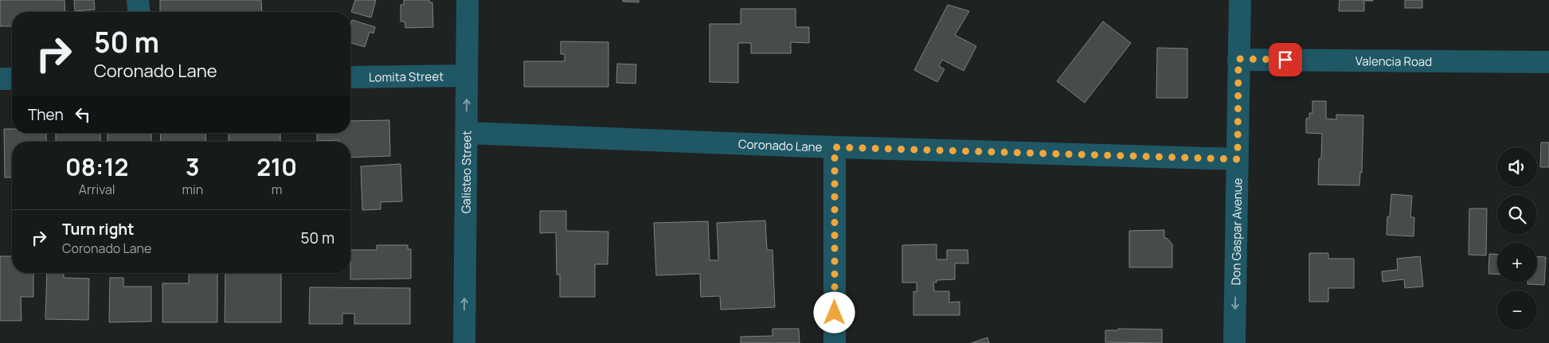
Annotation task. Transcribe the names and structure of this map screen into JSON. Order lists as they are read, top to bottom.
{
  "streets": {
    "street": [
      "Valencia Road",
      "Lomita Street",
      "Coronado Lane",
      "Galisteo Street",
      "Don Gaspar Avenue"
    ]
  },
  "crossings": [
    ["Valencia Road", "Don Gaspar Avenue"],
    ["Lomita Street", "Galisteo Street"],
    ["Coronado Lane", "Galisteo Street"],
    ["Coronado Lane", "Don Gaspar Avenue"]
  ],
  "one_way": ["Galisteo Street", "Don Gaspar Avenue"],
  "page": {
    "turn": ["50 m", "Coronado Lane"],
    "then": "Then",
    "eta": [
      "08:12",
      "Arrival",
      "3",
      "min",
      "210",
      "m"
    ],
    "map_buttons": ["+", "−"],
    "list": [
      {
        "name": "Turn right",
        "note": "Coronado Lane",
        "value": "50 m"
      }
    ]
  }
}
